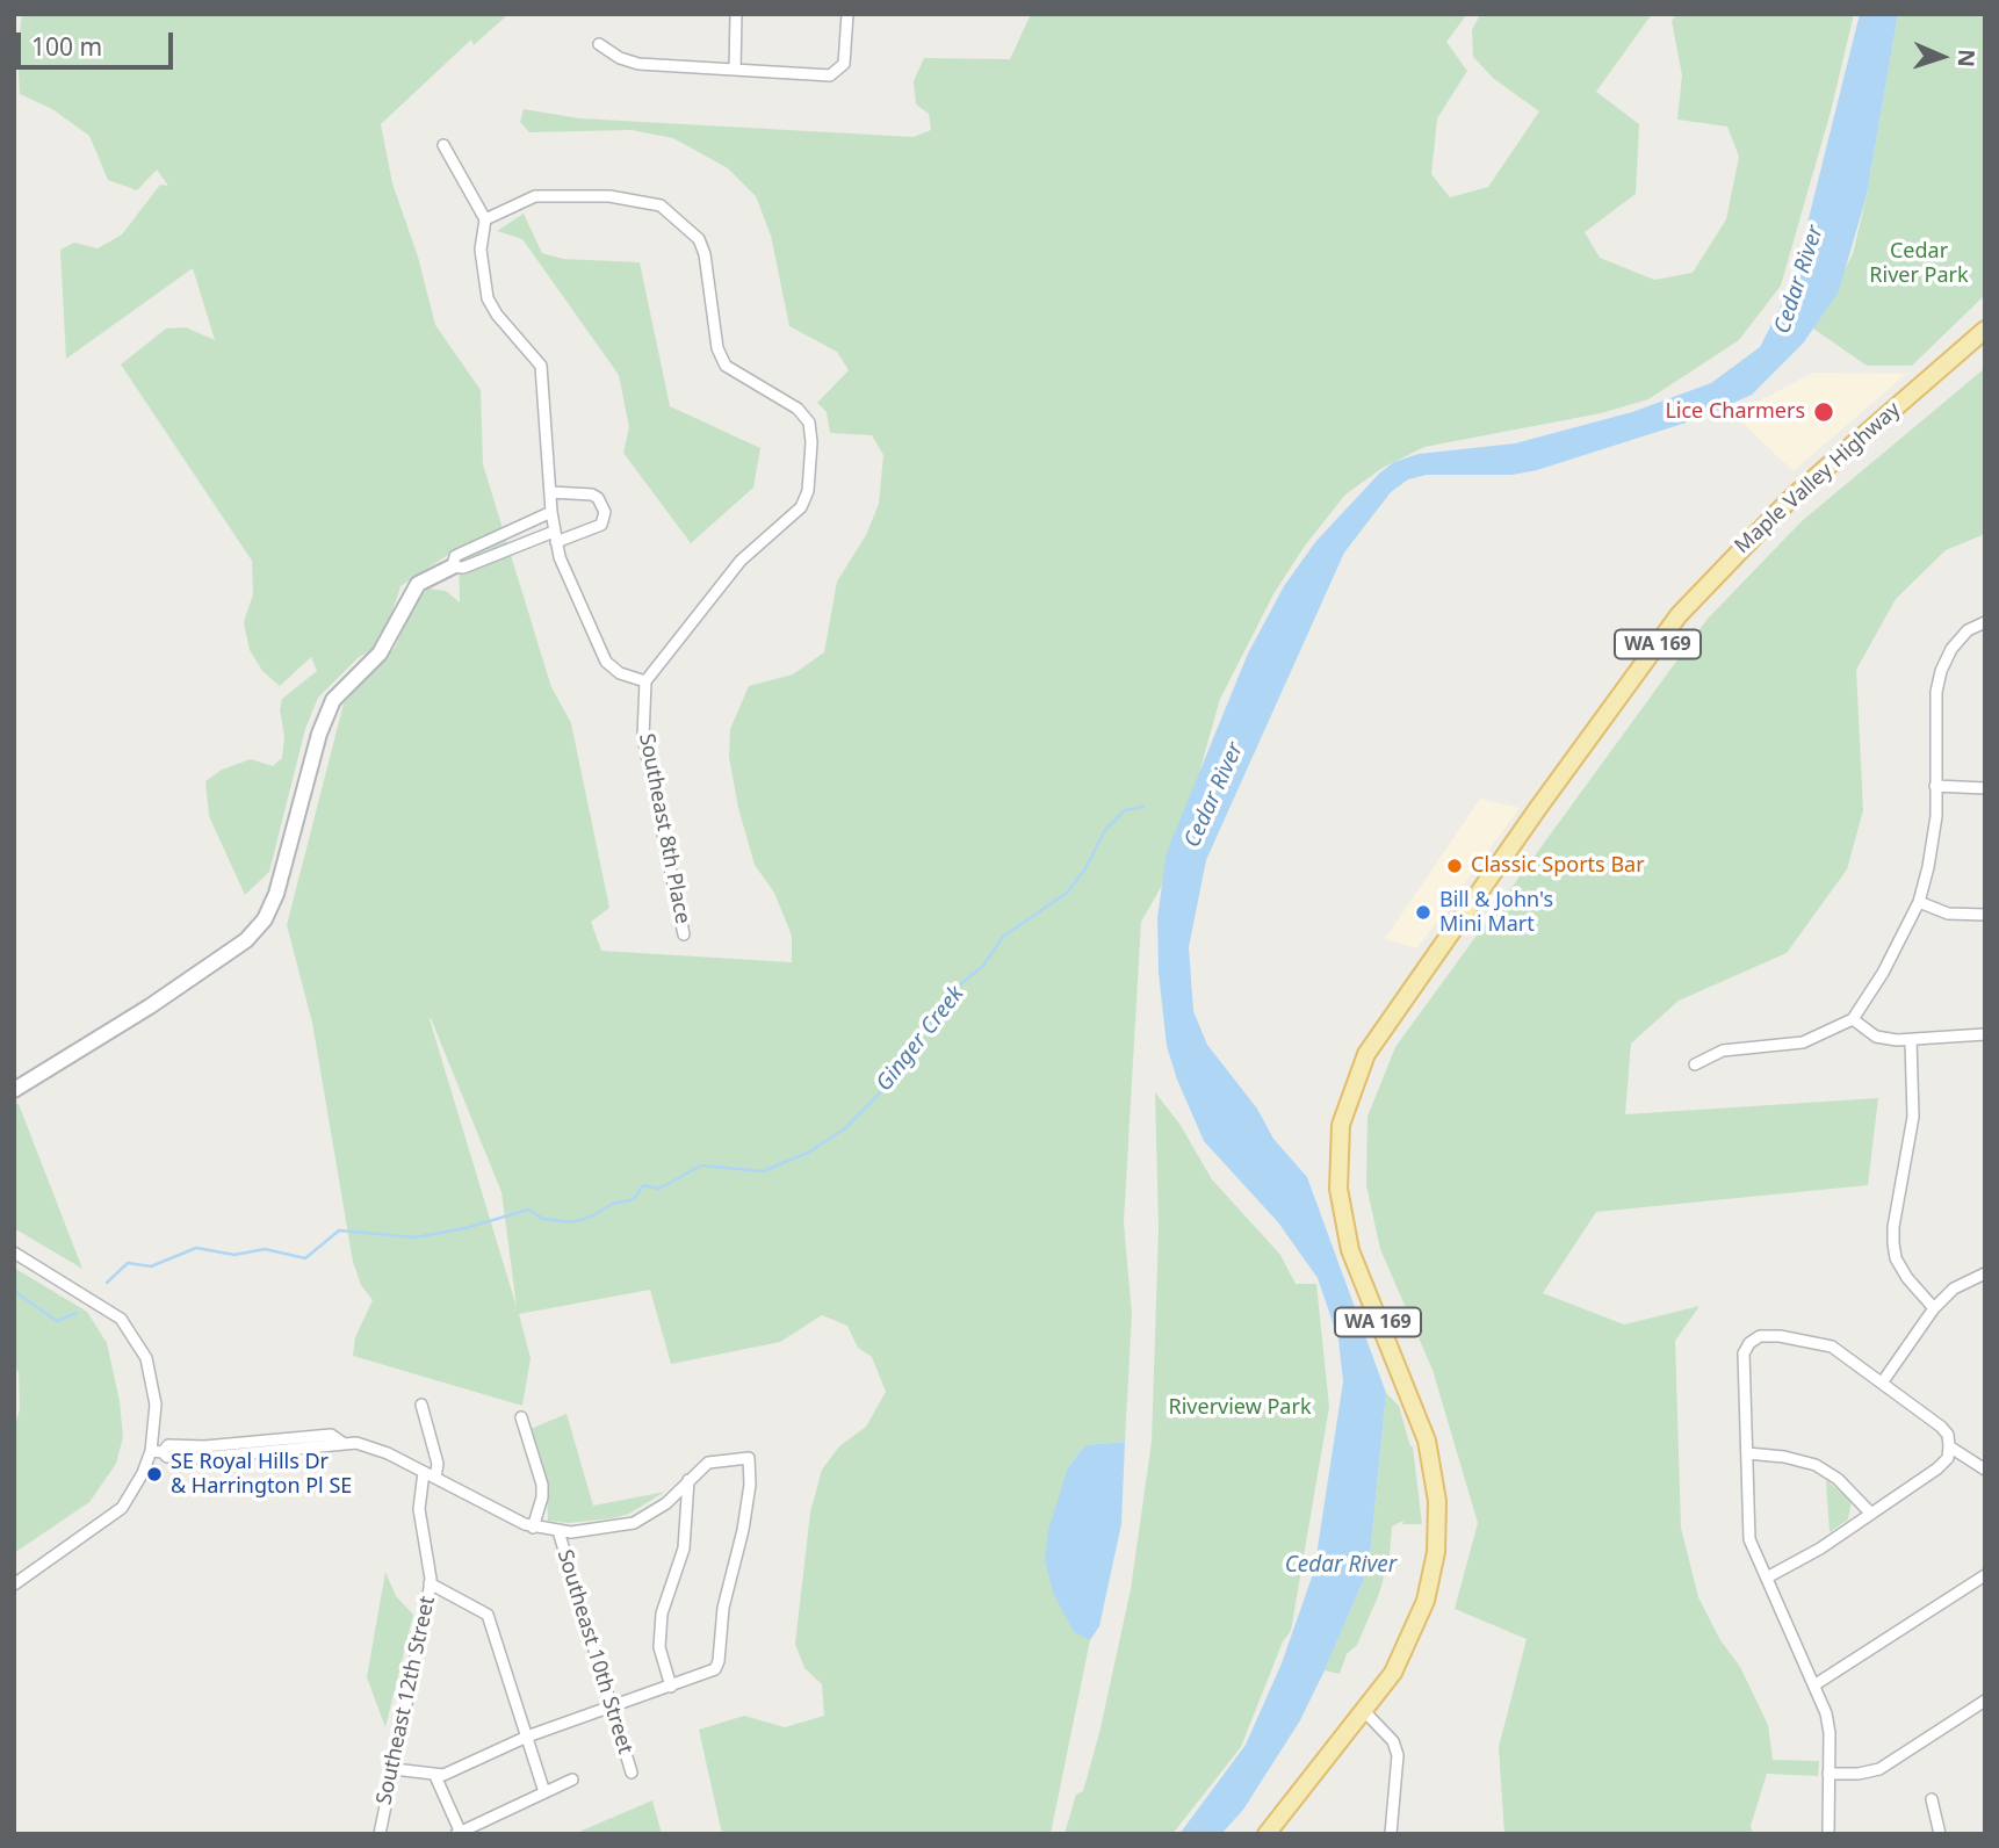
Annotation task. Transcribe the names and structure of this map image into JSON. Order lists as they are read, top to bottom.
{
  "streets": {
    "main road": ["Maple Valley Highway", "WA 169"],
    "street": ["Southeast 8th Place", "Southeast 10th Street", "Southeast 12th Street"]
  },
  "water": ["Cedar River", "Ginger Creek"],
  "parks": ["Cedar River Park", "Riverview Park"],
  "places": [
    "Lice Charmers",
    "Classic Sports Bar",
    "Bill & John's Mini Mart",
    "SE Royal Hills Dr & Harrington Pl SE"
  ],
  "scale_bar": "100 m",
  "north": "right"
}
